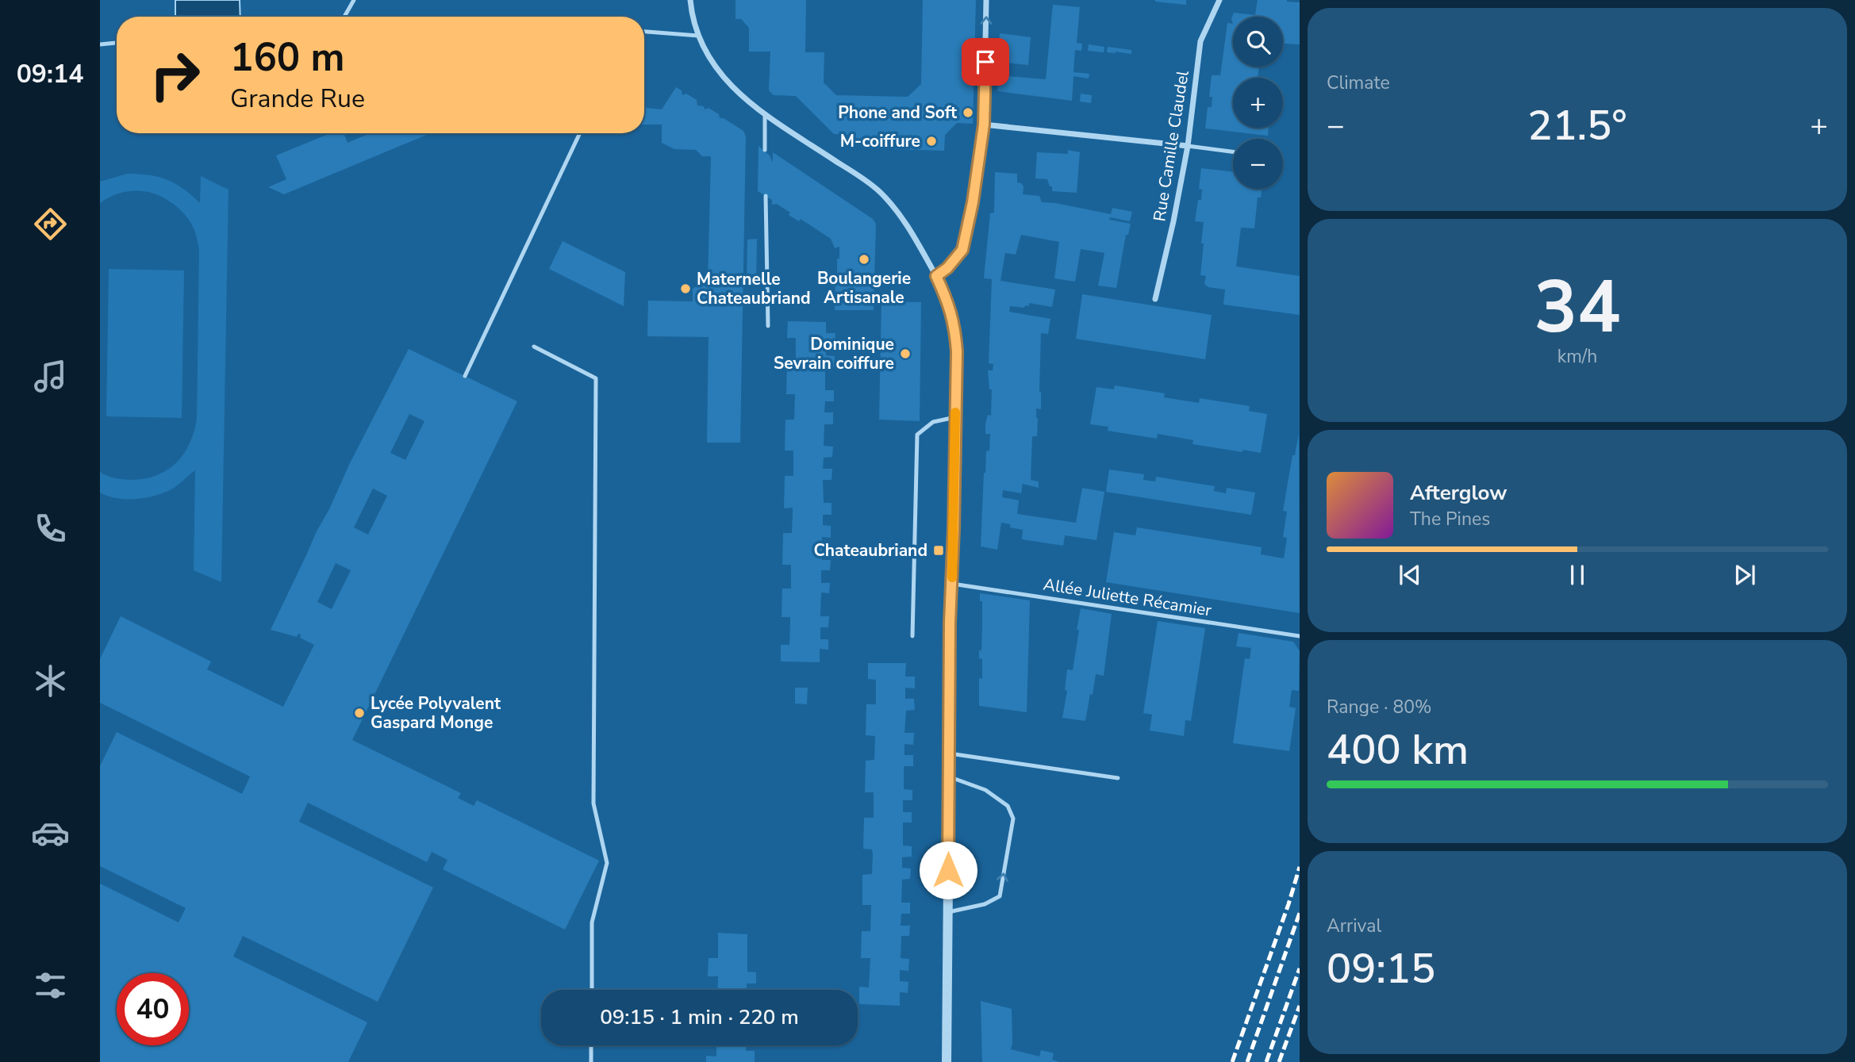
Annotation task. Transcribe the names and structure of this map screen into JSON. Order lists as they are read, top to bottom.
{
  "streets": {
    "street": ["Rue Camille Claudel"],
    "lane": ["Allée Juliette Récamier"]
  },
  "places": {
    "other": [
      "Phone and Soft",
      "M-coiffure",
      "Boulangerie Artisanale",
      "Maternelle Chateaubriand",
      "Dominique Sevrain coiffure",
      "Lycée Polyvalent Gaspard Monge"
    ],
    "transit": ["Chateaubriand"]
  },
  "page": {
    "tabs": "09:14",
    "tile": [
      "Climate",
      ["34", "km/h"],
      ["Range · 80%", "400 km"],
      ["Arrival", "09:15"]
    ],
    "map_buttons": ["+", "−"],
    "turn": ["160 m", "Grande Rue"],
    "heat": ["−", "21.5°", "+"],
    "song": ["Afterglow", "The Pines"],
    "limit": "40",
    "trip": "09:15 · 1 min · 220 m"
  }
}
